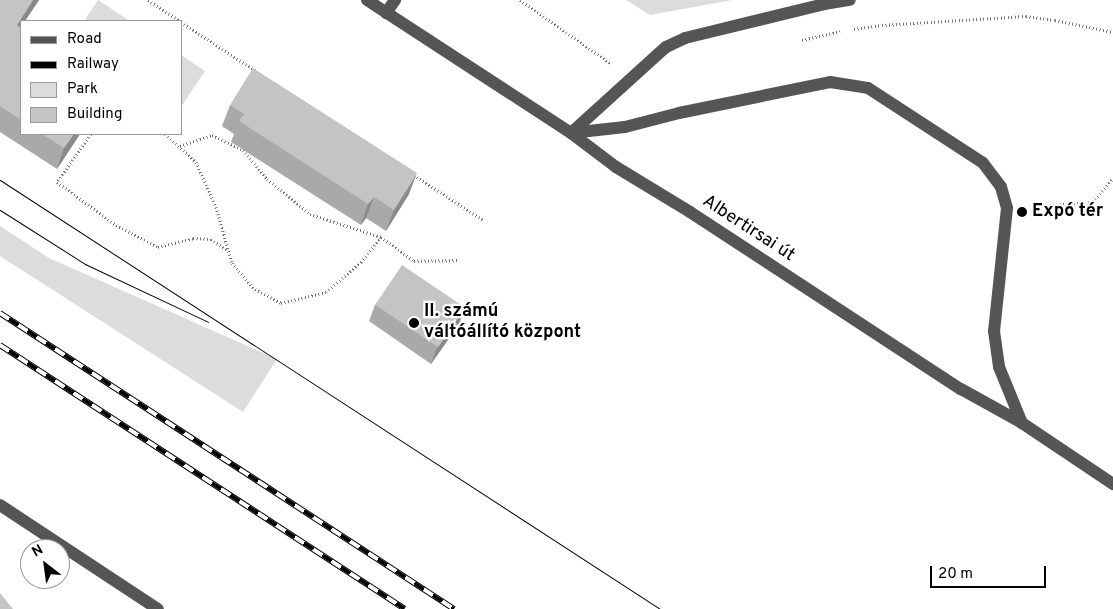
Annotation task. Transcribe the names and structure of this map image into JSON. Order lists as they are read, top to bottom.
{
  "streets": {
    "street": ["Albertirsai út"]
  },
  "places": ["Expó tér", "II. számú váltóállító központ"],
  "legend": [
    "Road",
    "Railway",
    "Park",
    "Building"
  ],
  "scale_bar": "20 m",
  "north": "top left"
}
